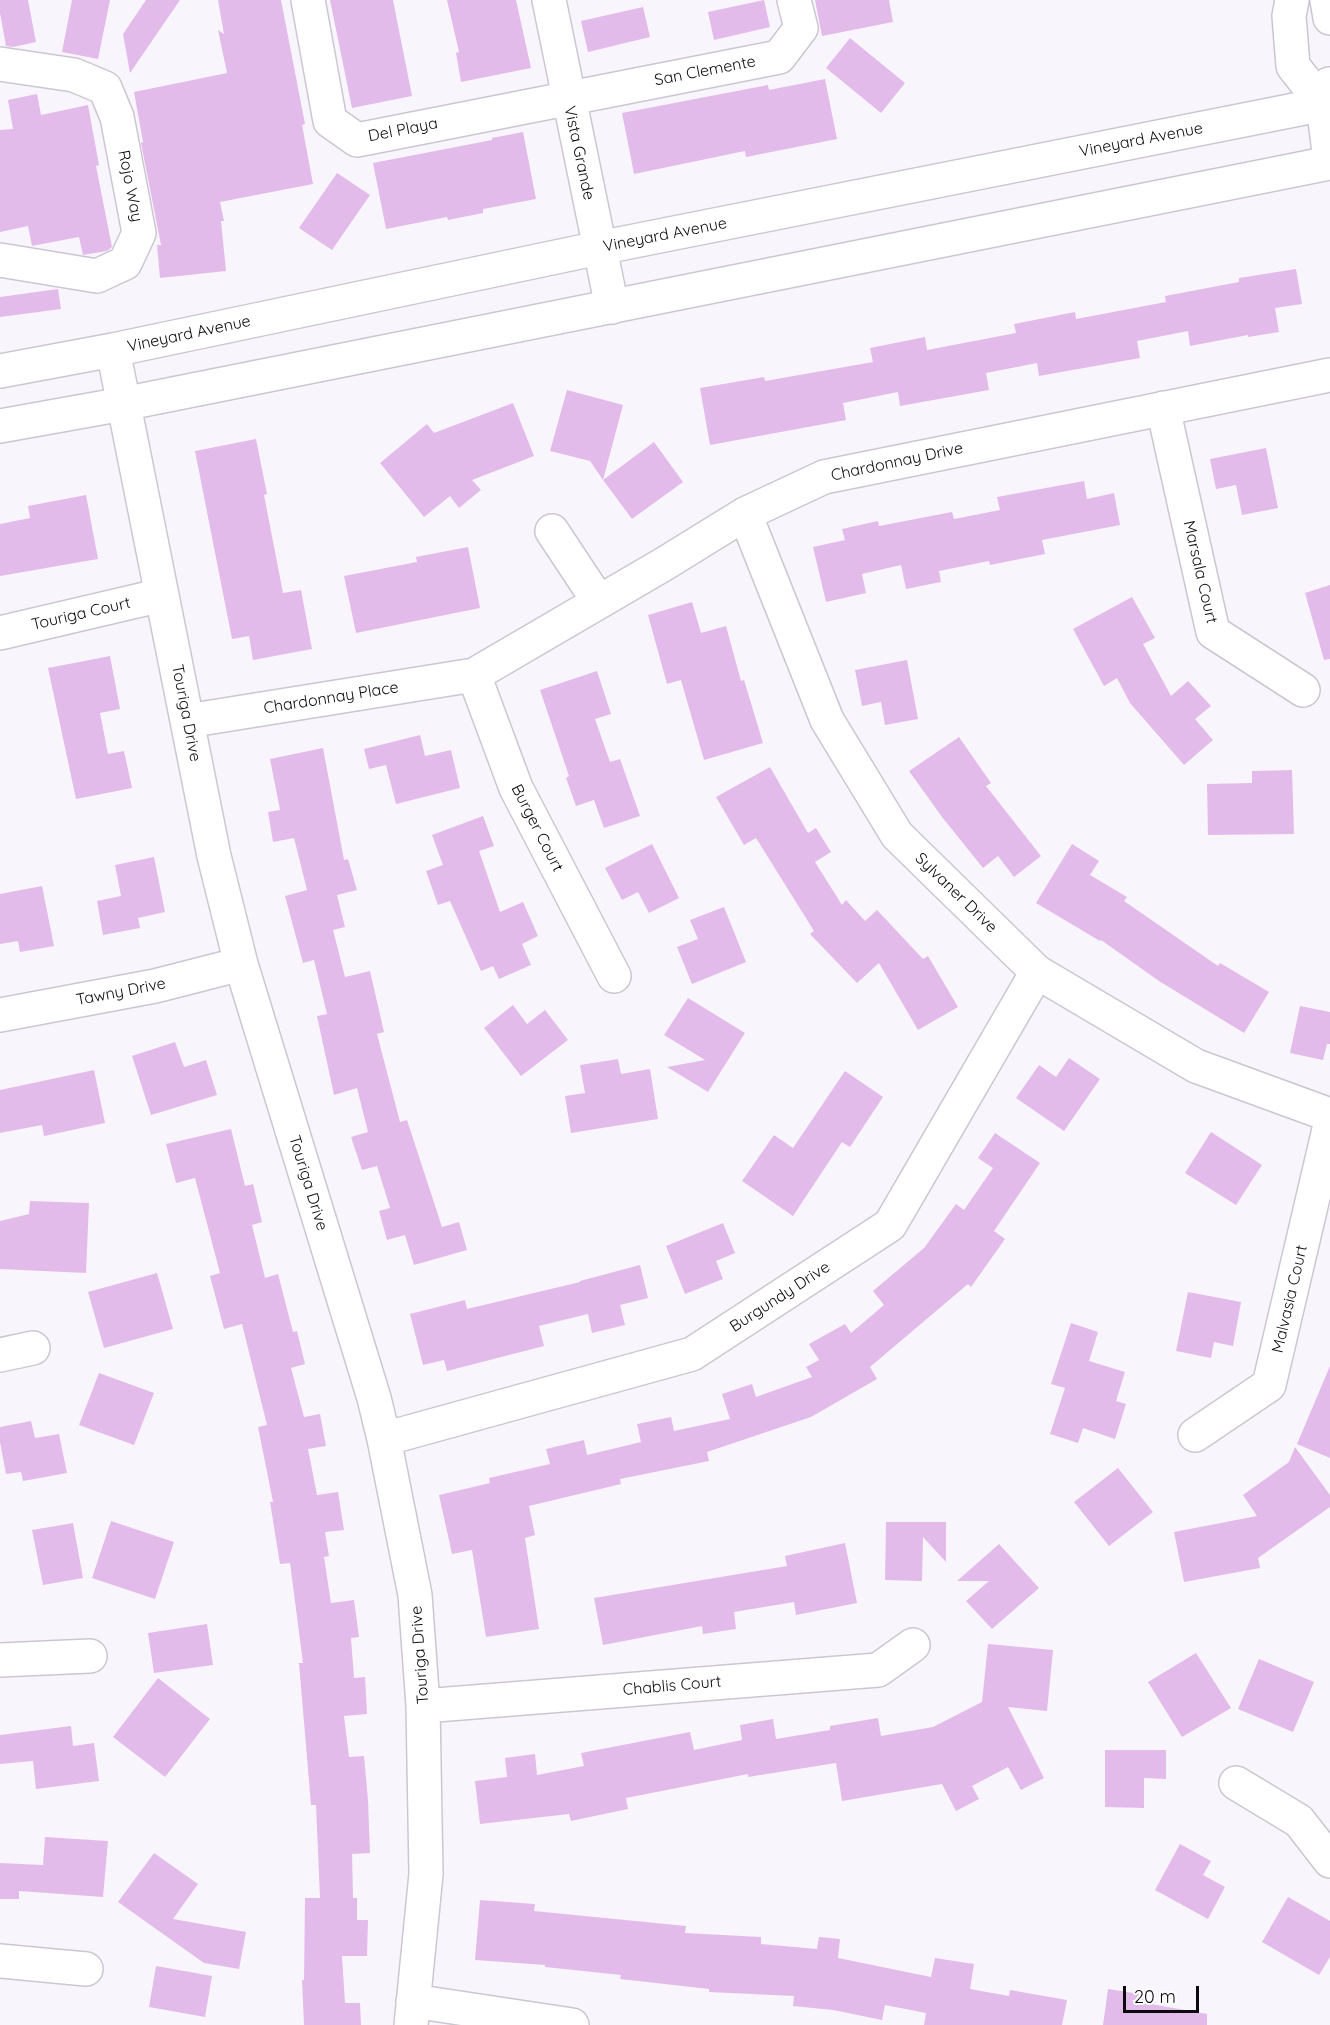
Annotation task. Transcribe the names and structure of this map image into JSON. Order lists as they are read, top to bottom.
{
  "streets": {
    "street": [
      "San Clemente",
      "Del Playa",
      "Vineyard Avenue",
      "Vista Grande",
      "Rojo Way",
      "Chardonnay Drive",
      "Marsala Court",
      "Touriga Court",
      "Chardonnay Place",
      "Touriga Drive",
      "Burger Court",
      "Sylvaner Drive",
      "Tawny Drive",
      "Burgundy Drive",
      "Malvasia Court",
      "Chablis Court"
    ]
  },
  "crossings": [
    ["San Clemente", "Del Playa"],
    ["San Clemente", "Vista Grande"],
    ["Del Playa", "Vista Grande"],
    ["Vineyard Avenue", "Vista Grande"],
    ["Vineyard Avenue", "Touriga Drive"],
    ["Chardonnay Drive", "Marsala Court"],
    ["Chardonnay Drive", "Chardonnay Place"],
    ["Chardonnay Drive", "Burger Court"],
    ["Chardonnay Drive", "Sylvaner Drive"],
    ["Touriga Court", "Touriga Drive"],
    ["Chardonnay Place", "Touriga Drive"],
    ["Chardonnay Place", "Burger Court"],
    ["Touriga Drive", "Tawny Drive"],
    ["Touriga Drive", "Burgundy Drive"],
    ["Touriga Drive", "Chablis Court"],
    ["Sylvaner Drive", "Burgundy Drive"]
  ],
  "scale_bar": "20 m"
}
